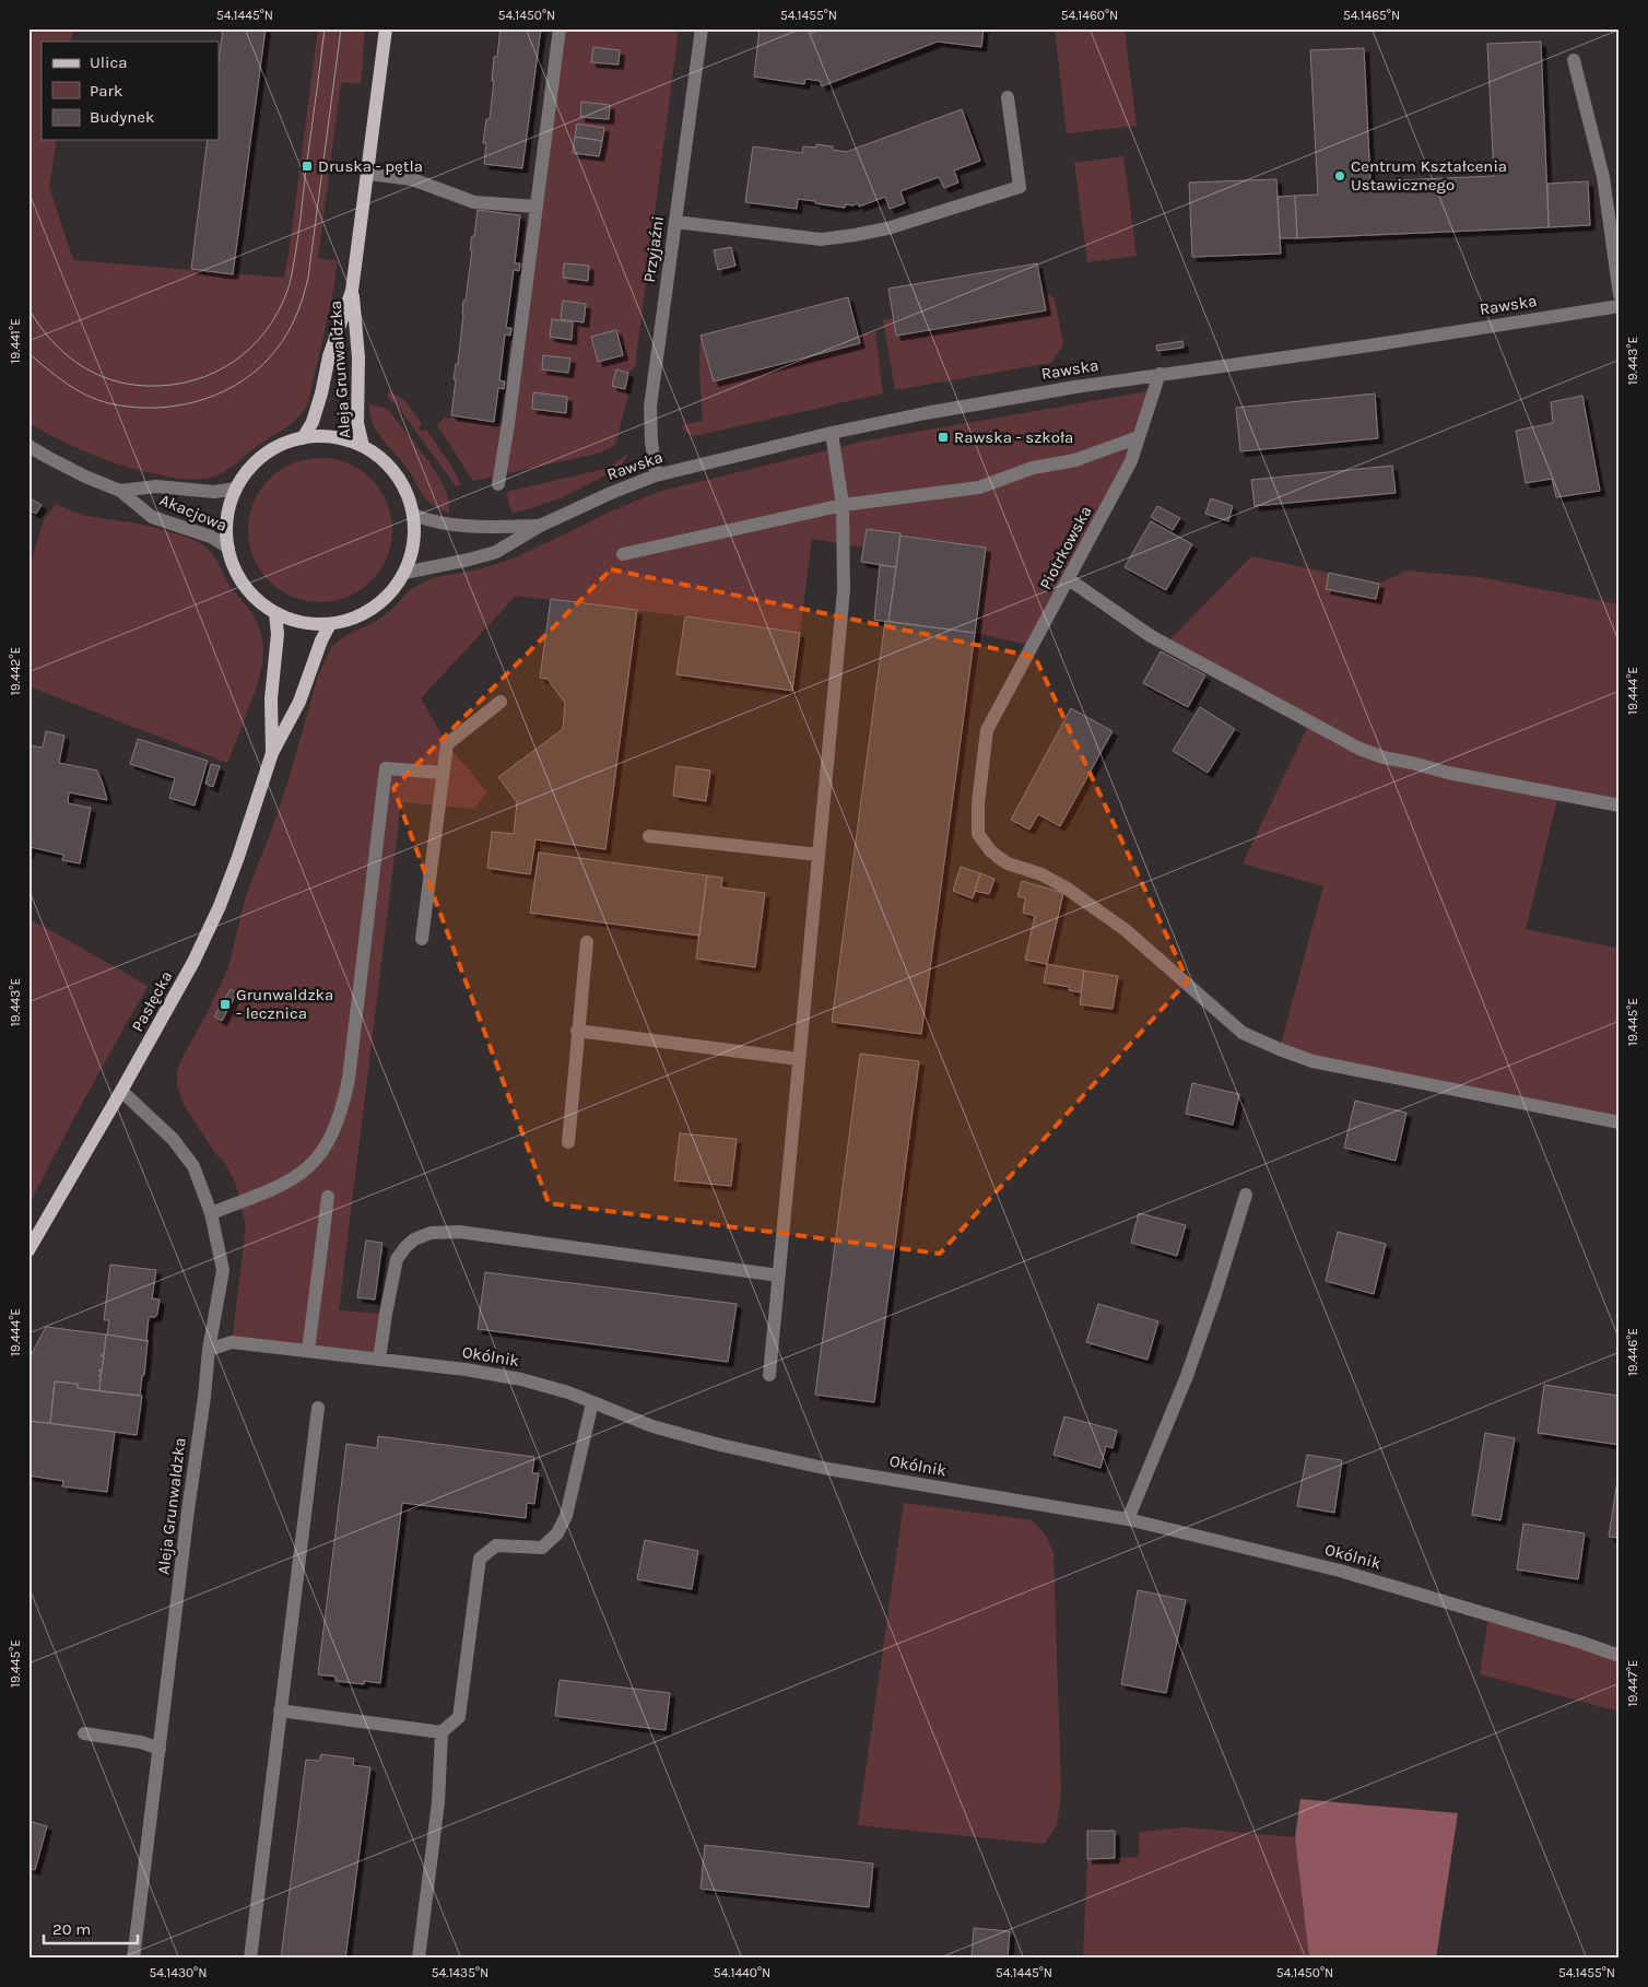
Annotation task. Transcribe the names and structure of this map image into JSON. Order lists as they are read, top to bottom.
{
  "streets": {
    "main road": ["Aleja Grunwaldzka", "Pasłęcka"],
    "street": [
      "Przyjaźni",
      "Rawska",
      "Akacjowa",
      "Piotrkowska",
      "Okólnik"
    ]
  },
  "crossings": [
    ["Przyjaźni", "Rawska"],
    ["Rawska", "Aleja Grunwaldzka"],
    ["Rawska", "Akacjowa"],
    ["Rawska", "Piotrkowska"],
    ["Rawska", "Pasłęcka"],
    ["Aleja Grunwaldzka", "Akacjowa"],
    ["Aleja Grunwaldzka", "Pasłęcka"],
    ["Aleja Grunwaldzka", "Okólnik"],
    ["Akacjowa", "Pasłęcka"]
  ],
  "places": {
    "transit": ["Druska - pętla", "Rawska - szkoła", "Grunwaldzka - lecznica"],
    "other": ["Centrum Kształcenia Ustawicznego"]
  },
  "legend": ["Ulica", "Park", "Budynek"],
  "scale_bar": "20 m",
  "coordinates": [
    "54.1445°N",
    "54.1450°N",
    "54.1455°N",
    "54.1460°N",
    "54.1465°N",
    "19.441°E",
    "19.443°E",
    "19.442°E",
    "19.444°E",
    "19.445°E",
    "19.446°E",
    "19.447°E",
    "54.1430°N",
    "54.1435°N",
    "54.1440°N"
  ]
}
